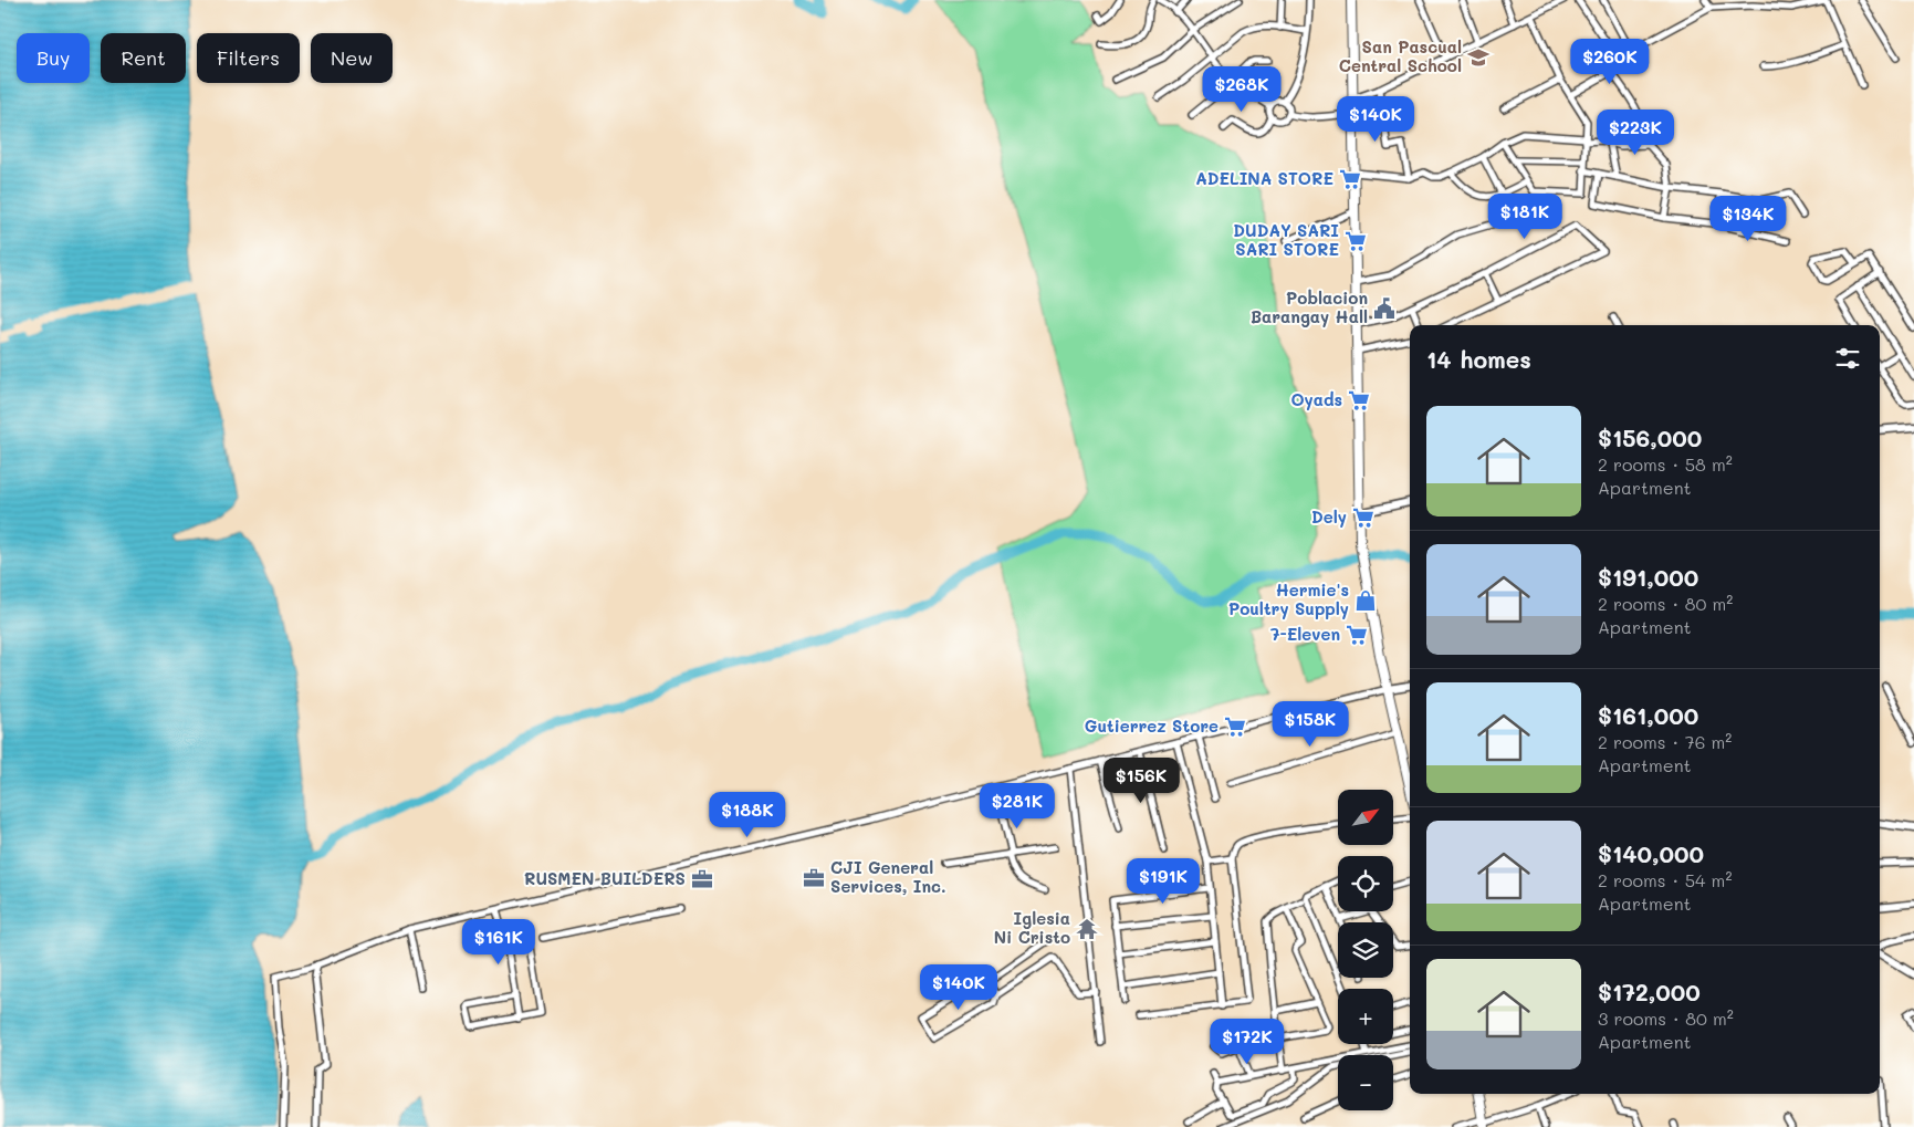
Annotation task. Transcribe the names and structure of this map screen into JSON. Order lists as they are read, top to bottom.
{
  "places": {
    "school or university": ["San Pascual Central School"],
    "supermarket": [
      "ADELINA STORE",
      "DUDAY SARI SARI STORE",
      "Oyads",
      "Dely",
      "7-Eleven",
      "Gutierrez Store"
    ],
    "public building": ["Poblacion Barangay Hall"],
    "shop": ["Hermie's Poultry Supply"],
    "office": ["CJI General Services, Inc.", "RUSMEN BUILDERS"],
    "temple": ["Iglesia Ni Cristo"]
  },
  "north": "top right",
  "page": {
    "chip": [
      "Buy",
      "Rent",
      "Filters",
      "New"
    ],
    "price": [
      "$260K",
      "$268K",
      "$140K",
      "$223K",
      "$181K",
      "$134K",
      "$158K",
      "$156K",
      "$281K",
      "$188K",
      "$191K",
      "$161K",
      "$140K",
      "$172K"
    ],
    "heading": "14 homes",
    "list": [
      {
        "name": "$156,000",
        "note": "2 rooms · 58 m² · Apartment"
      },
      {
        "name": "$191,000",
        "note": "2 rooms · 80 m² · Apartment"
      },
      {
        "name": "$161,000",
        "note": "2 rooms · 76 m² · Apartment"
      },
      {
        "name": "$140,000",
        "note": "2 rooms · 54 m² · Apartment"
      },
      {
        "name": "$172,000",
        "note": "3 rooms · 80 m² · Apartment"
      }
    ],
    "map_buttons": ["+", "−"]
  }
}
